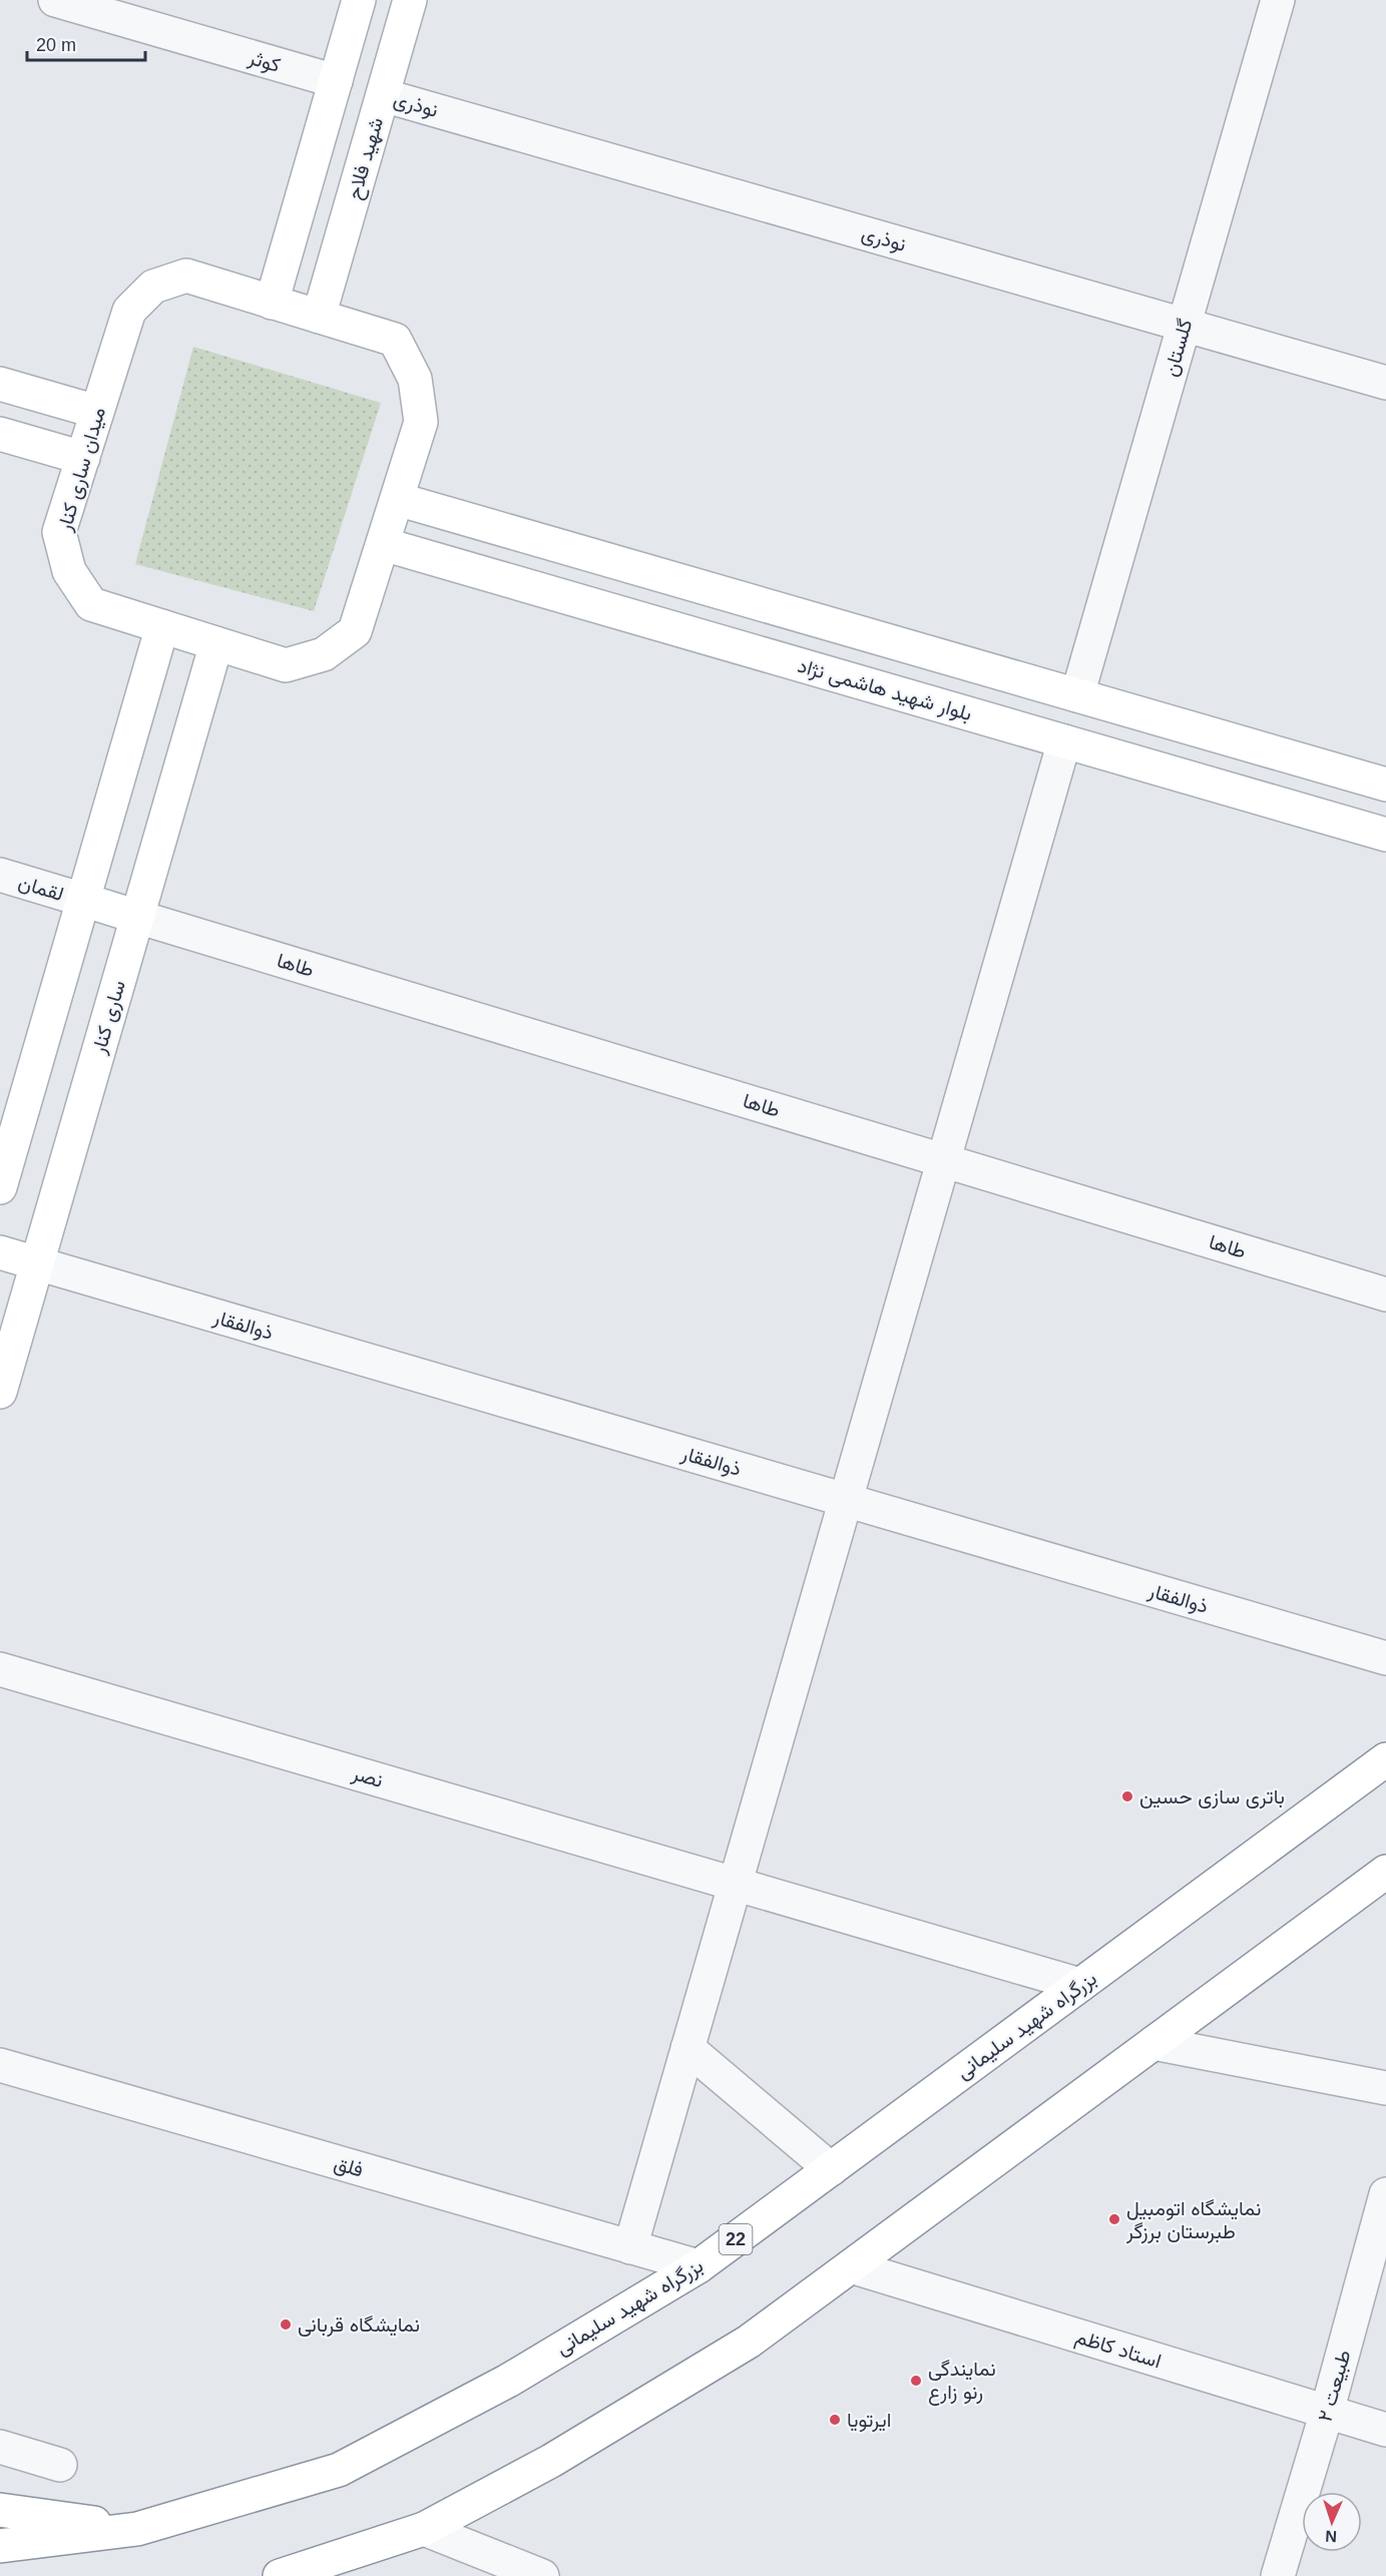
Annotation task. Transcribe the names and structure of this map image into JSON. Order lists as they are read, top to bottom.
{
  "streets": {
    "main road": [
      "شهید فلاح",
      "میدان ساری کنار",
      "بلوار شهید هاشمی نژاد",
      "ساری کنار",
      "بزرگراه شهید سلیمانی",
      "22"
    ],
    "street": [
      "کوثر",
      "نوذری",
      "گلستان",
      "لقمان",
      "طاها",
      "ذوالفقار",
      "نصر",
      "فلق",
      "استاد کاظم",
      "طبیعت ۲"
    ]
  },
  "crossings": [
    ["نوذری", "شهید فلاح"],
    ["نوذری", "گلستان"],
    ["شهید فلاح", "میدان ساری کنار"],
    ["میدان ساری کنار", "بلوار شهید هاشمی نژاد"],
    ["میدان ساری کنار", "ساری کنار"],
    ["طاها", "ساری کنار"],
    ["ساری کنار", "ذوالفقار"],
    ["نصر", "بزرگراه شهید سلیمانی"],
    ["بزرگراه شهید سلیمانی", "فلق"],
    ["استاد کاظم", "طبیعت ۲"]
  ],
  "places": [
    "باتری سازی حسین",
    "نمایشگاه اتومبیل طبرستان برزگر",
    "نمایشگاه قربانی",
    "نمایندگی رنو زارع",
    "ایرتویا"
  ],
  "scale_bar": "20 m",
  "north": "bottom"
}
